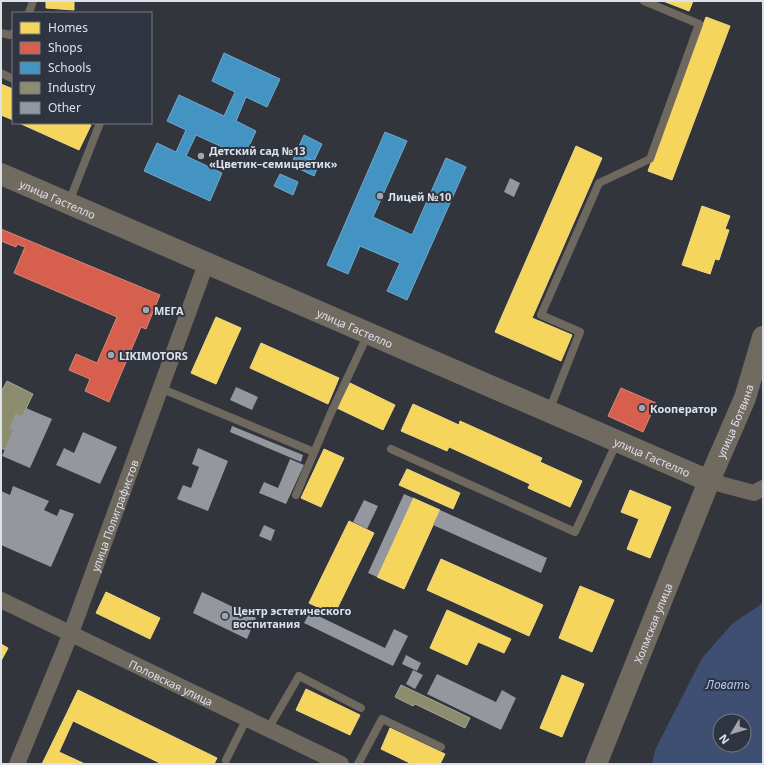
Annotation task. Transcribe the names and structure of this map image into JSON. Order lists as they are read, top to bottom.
{
  "streets": {
    "main road": ["улица Гастелло", "улица Ботвина", "Холмская улица"],
    "street": ["улица Полиграфистов", "Половская улица"]
  },
  "crossings": [
    ["улица Гастелло", "улица Ботвина"],
    ["улица Гастелло", "улица Полиграфистов"],
    ["улица Гастелло", "Холмская улица"],
    ["улица Ботвина", "Холмская улица"],
    ["улица Полиграфистов", "Половская улица"]
  ],
  "water": ["Ловать"],
  "places": [
    "Детский сад №13 «Цветик–семицветик»",
    "Лицей №10",
    "МЕГА",
    "LIKIMOTORS",
    "Кооператор",
    "Центр эстетического воспитания"
  ],
  "legend": [
    "Homes",
    "Shops",
    "Schools",
    "Industry",
    "Other"
  ],
  "north": "bottom left"
}
